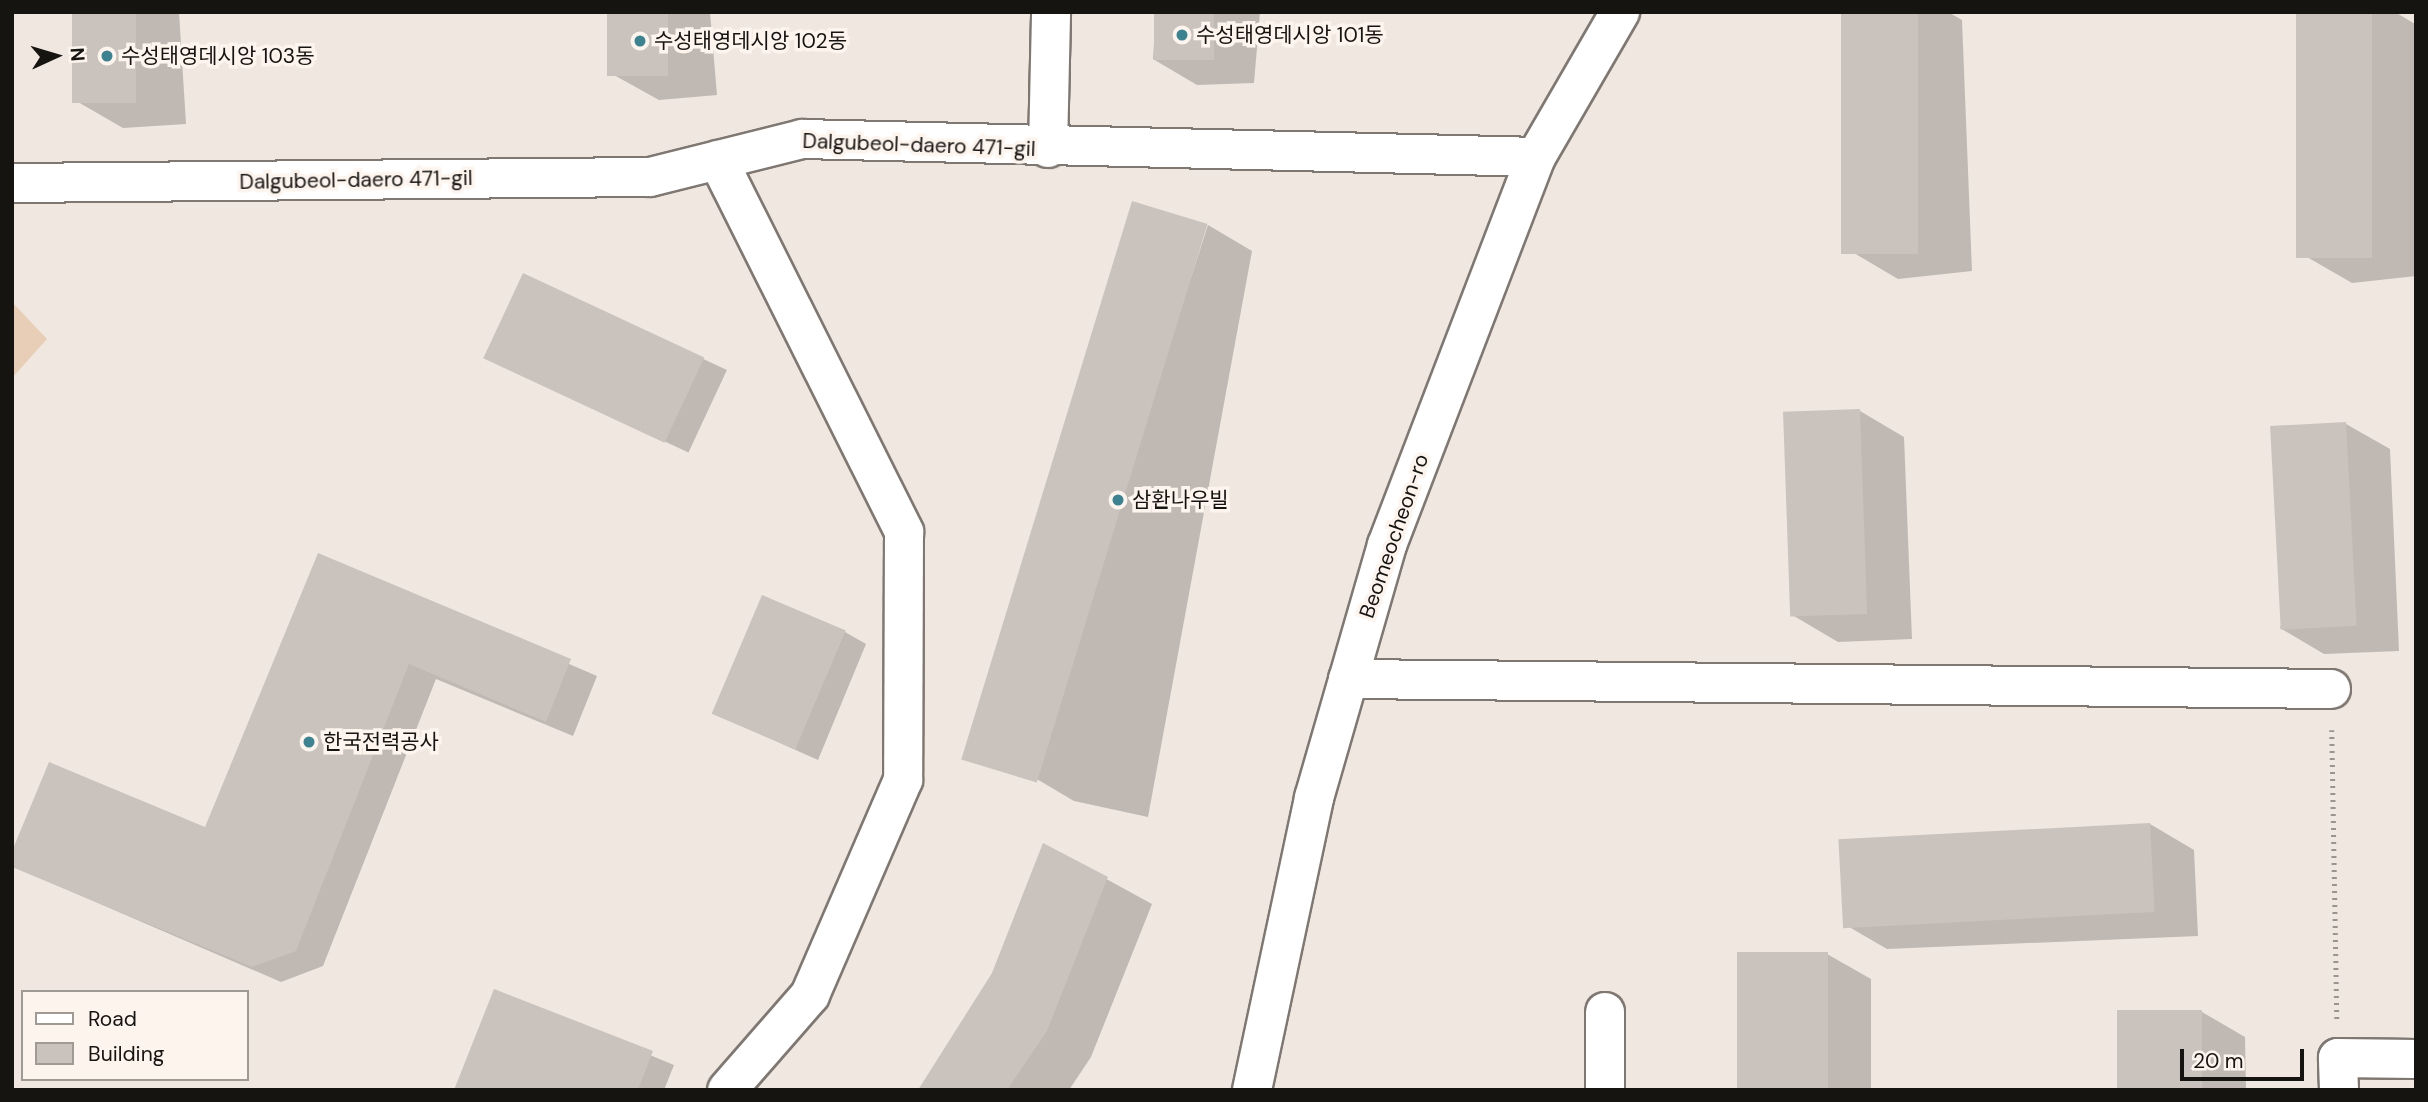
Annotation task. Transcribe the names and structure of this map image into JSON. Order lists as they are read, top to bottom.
{
  "streets": {
    "street": ["Dalgubeol-daero 471-gil", "Beomeocheon-ro"]
  },
  "crossings": [
    ["Dalgubeol-daero 471-gil", "Beomeocheon-ro"]
  ],
  "places": [
    "수성태영데시앙 101동",
    "수성태영데시앙 102동",
    "수성태영데시앙 103동",
    "삼환나우빌",
    "한국전력공사"
  ],
  "legend": ["Road", "Building"],
  "scale_bar": "20 m",
  "north": "right"
}
